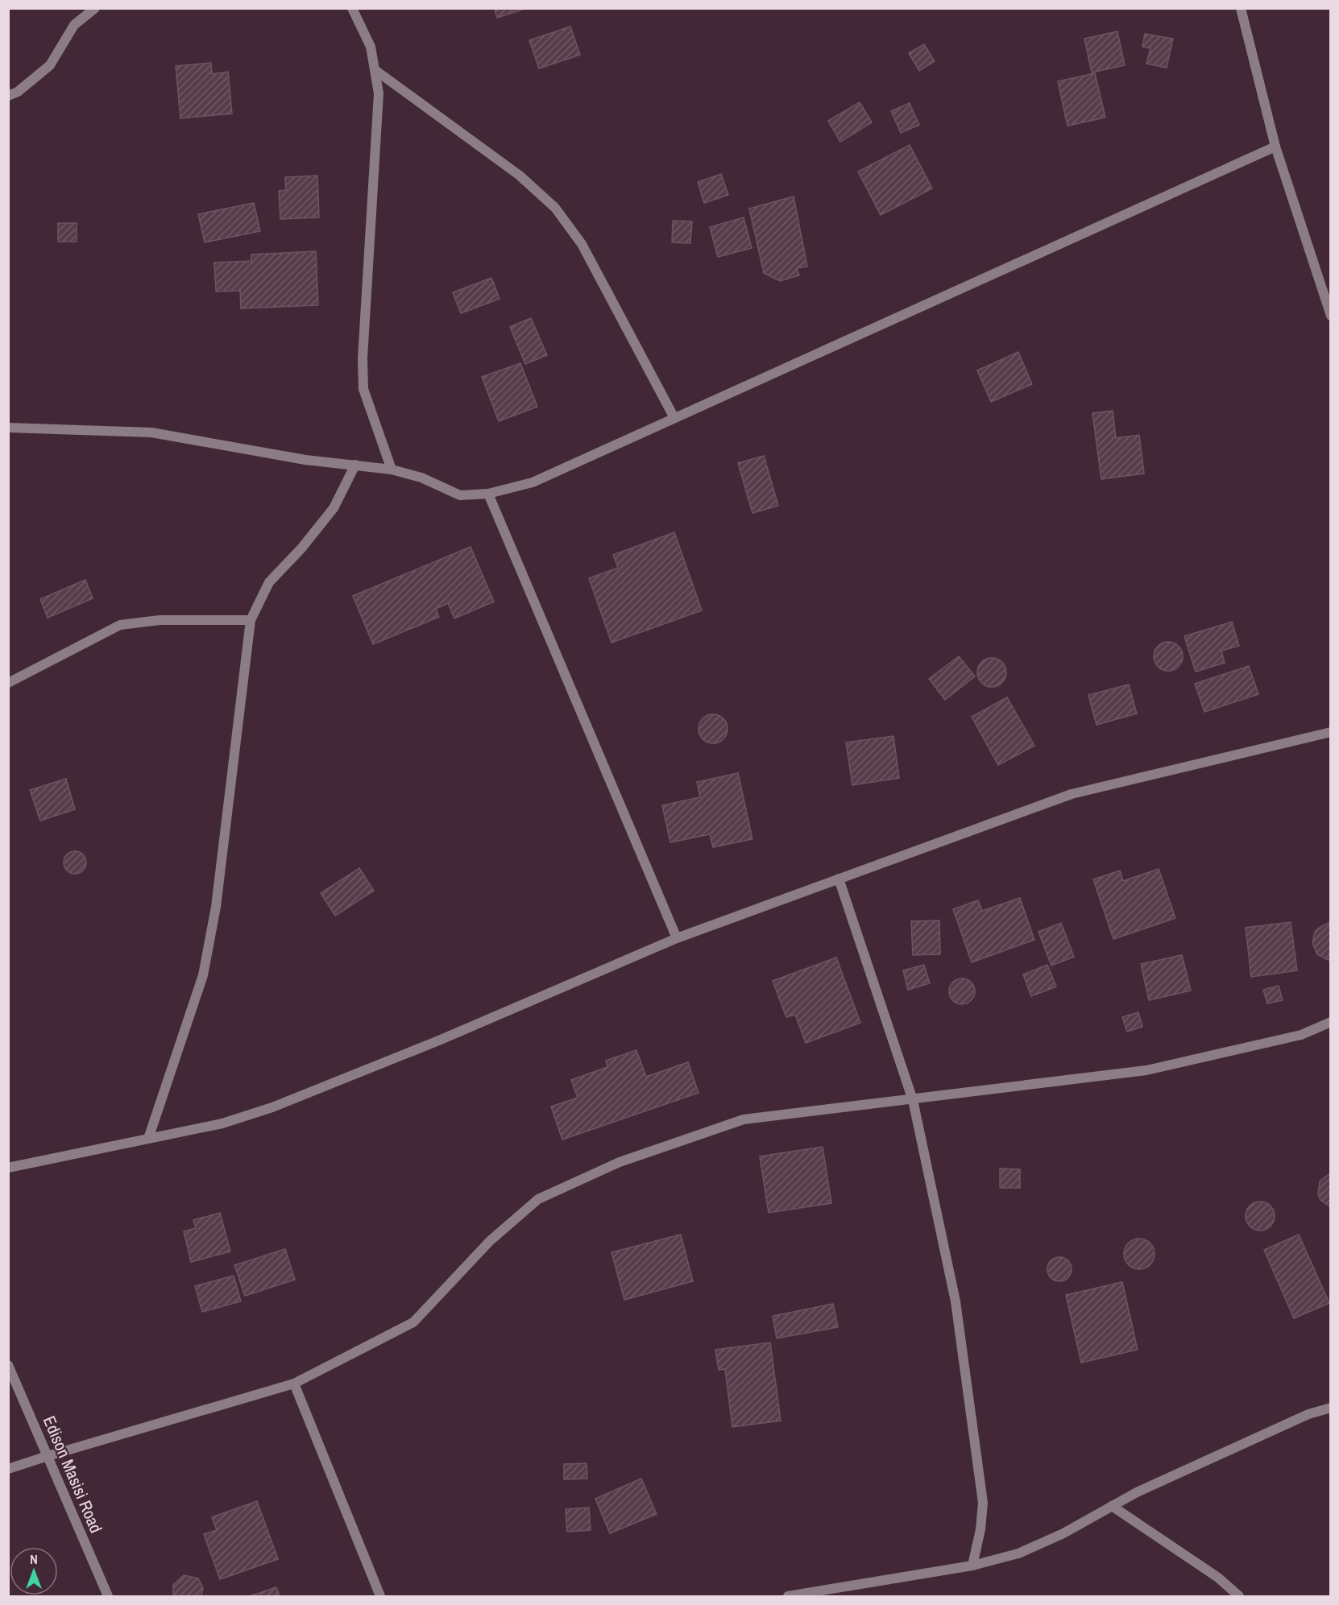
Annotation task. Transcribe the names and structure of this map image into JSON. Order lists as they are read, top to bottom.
{
  "streets": {
    "street": ["Edison Masisi Road"]
  },
  "north": "top"
}
